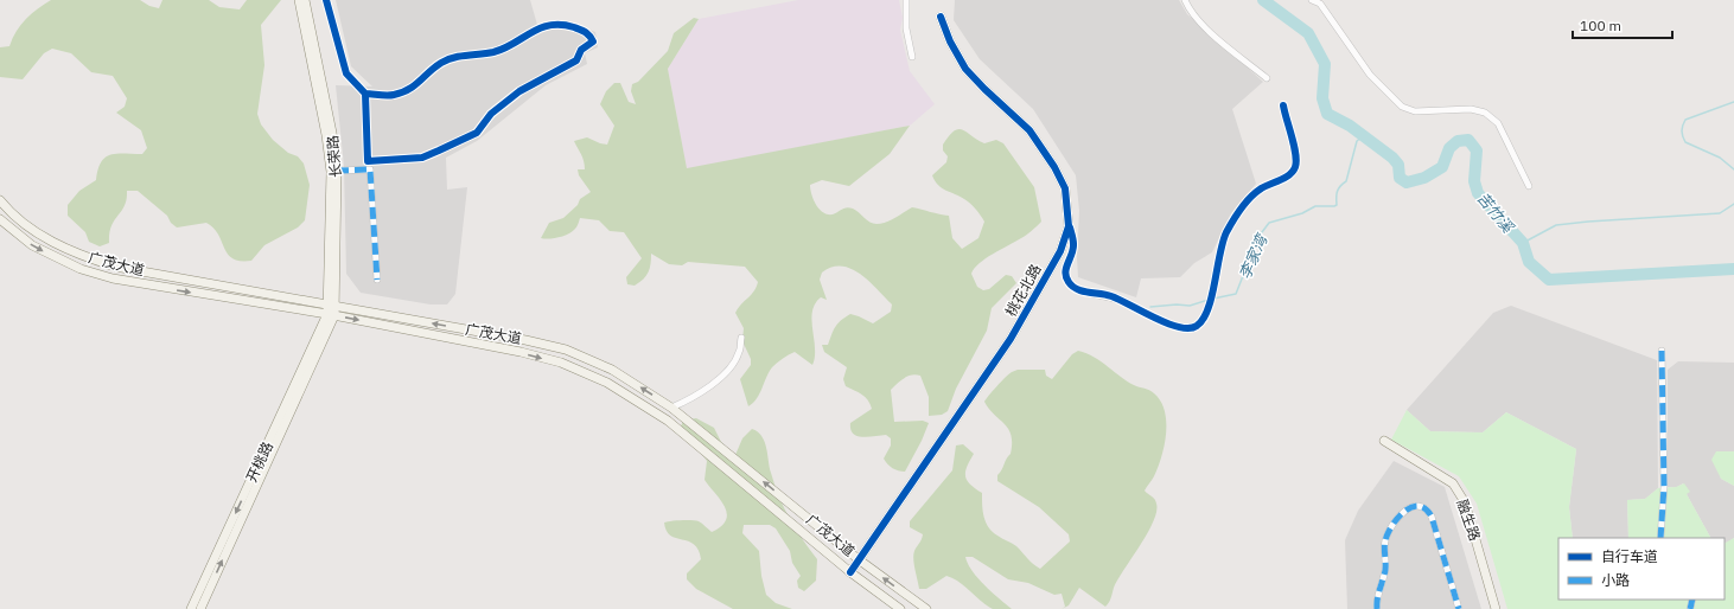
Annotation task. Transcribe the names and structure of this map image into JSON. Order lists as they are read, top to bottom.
{
  "streets": {
    "main road": [
      "长荣路",
      "广茂大道",
      "桃花北路",
      "开桃路",
      "融生路"
    ]
  },
  "crossings": [
    ["长荣路", "广茂大道"],
    ["长荣路", "开桃路"],
    ["广茂大道", "桃花北路"],
    ["广茂大道", "开桃路"]
  ],
  "water": ["苦竹溪", "李家湾"],
  "legend": ["自行车道", "小路"],
  "scale_bar": "100 m"
}
